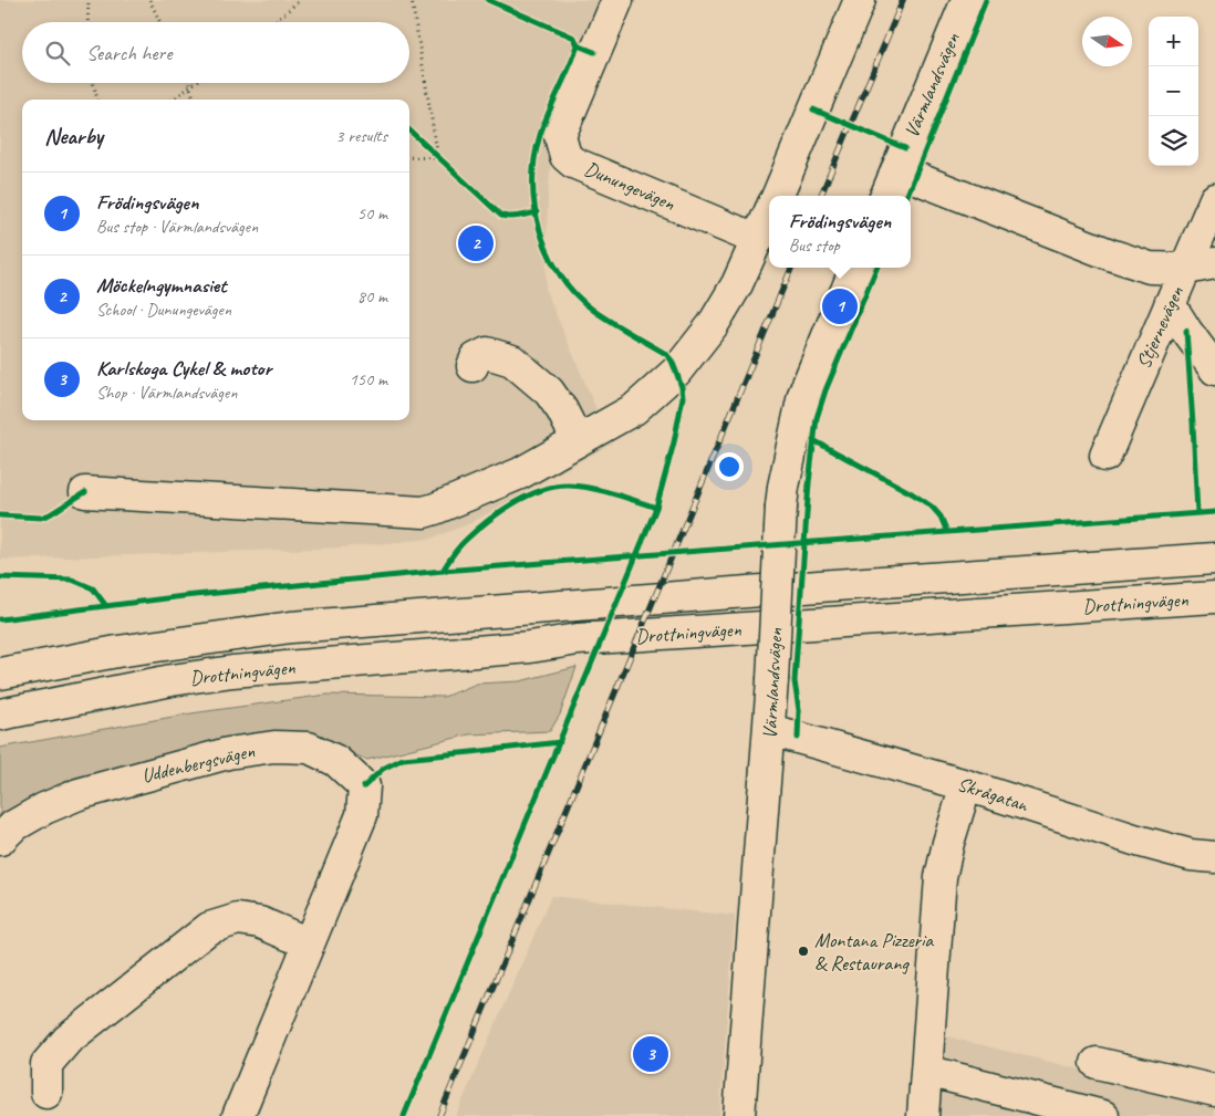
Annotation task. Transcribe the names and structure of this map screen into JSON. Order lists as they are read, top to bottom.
{
  "streets": {
    "street": [
      "Värmlandsvägen",
      "Dunungevägen",
      "Stjernevägen",
      "Drottningvägen",
      "Uddenbergsvägen",
      "Skrågatan"
    ]
  },
  "crossings": [
    ["Värmlandsvägen", "Skrågatan"]
  ],
  "places": ["Montana Pizzeria & Restaurang"],
  "north": "right",
  "page": {
    "map_buttons": ["+", "−"],
    "search": "Search here",
    "heading": ["Nearby", "3 results"],
    "list": [
      {
        "mark": "1",
        "name": "Frödingsvägen",
        "note": "Bus stop · Värmlandsvägen",
        "value": "50 m"
      },
      {
        "mark": "2",
        "name": "Möckelngymnasiet",
        "note": "School · Dunungevägen",
        "value": "80 m"
      },
      {
        "mark": "3",
        "name": "Karlskoga Cykel & motor",
        "note": "Shop · Värmlandsvägen",
        "value": "150 m"
      }
    ],
    "popup": ["Frödingsvägen", "Bus stop"],
    "pins": ["2", "1", "3"]
  }
}
